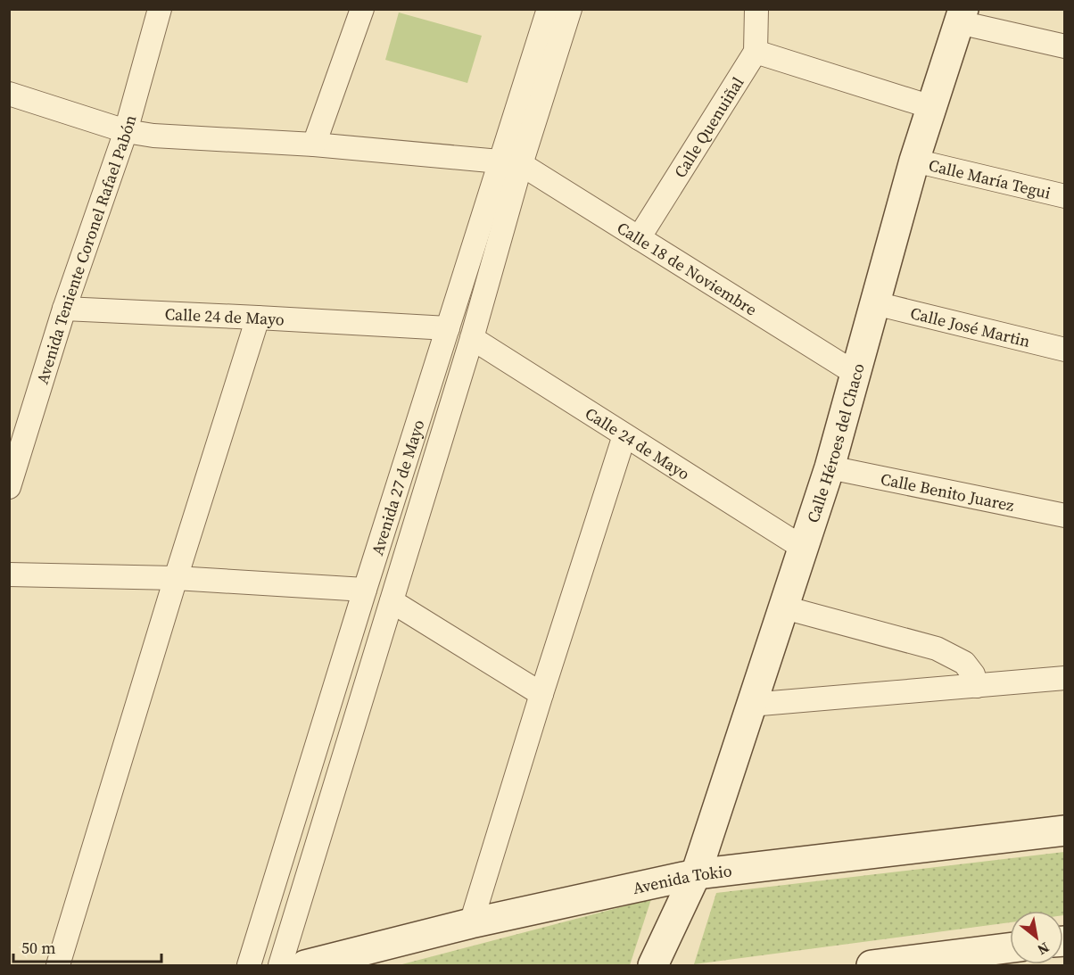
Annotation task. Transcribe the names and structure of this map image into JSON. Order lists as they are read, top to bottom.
{
  "streets": {
    "street": [
      "Calle Quenuiñal",
      "Calle María Tegui",
      "Avenida Teniente Coronel Rafael Pabón",
      "Calle 18 de Noviembre",
      "Calle 24 de Mayo",
      "Calle José Martin",
      "Calle Héroes del Chaco",
      "Avenida 27 de Mayo",
      "Calle Benito Juarez",
      "Avenida Tokio"
    ]
  },
  "crossings": [
    ["Calle Quenuiñal", "Calle 18 de Noviembre"],
    ["Calle María Tegui", "Calle Héroes del Chaco"],
    ["Avenida Teniente Coronel Rafael Pabón", "Calle 24 de Mayo"],
    ["Calle 18 de Noviembre", "Calle Héroes del Chaco"],
    ["Calle 18 de Noviembre", "Avenida 27 de Mayo"],
    ["Calle 24 de Mayo", "Calle Héroes del Chaco"],
    ["Calle 24 de Mayo", "Avenida 27 de Mayo"],
    ["Calle José Martin", "Calle Héroes del Chaco"],
    ["Calle Héroes del Chaco", "Calle Benito Juarez"],
    ["Calle Héroes del Chaco", "Avenida Tokio"]
  ],
  "scale_bar": "50 m",
  "north": "bottom right"
}
